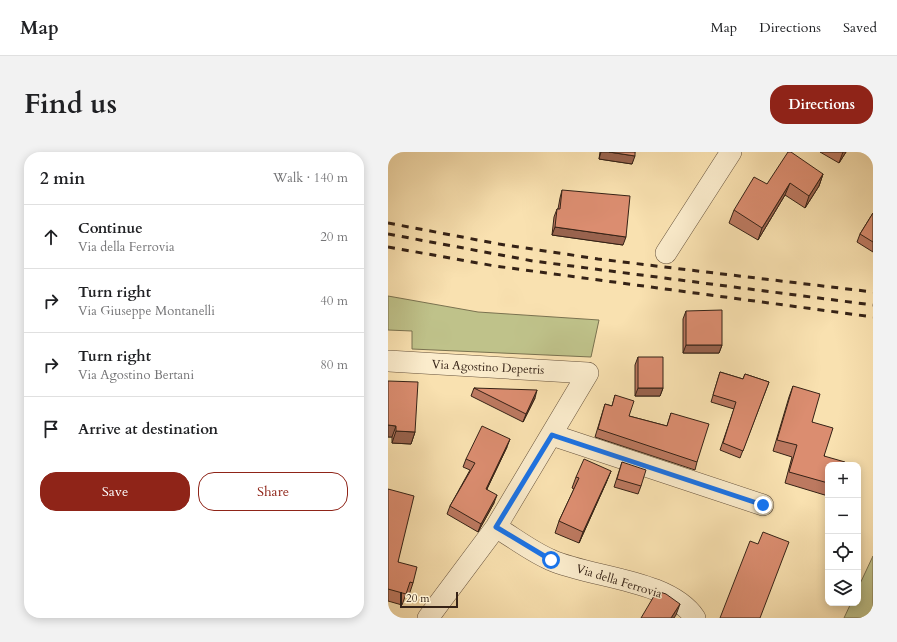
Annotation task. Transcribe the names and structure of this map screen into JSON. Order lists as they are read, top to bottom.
{
  "streets": {
    "street": ["Via Agostino Depetris", "Via della Ferrovia"]
  },
  "scale_bar": "20 m",
  "page": {
    "header": "Map",
    "nav": ["Map", "Directions", "Saved"],
    "title": "Find us",
    "buttons": [
      "Directions",
      ["Save", "Share"]
    ],
    "heading": ["2 min", "Walk · 140 m"],
    "list": [
      ["Continue", "Via della Ferrovia", "20 m"],
      ["Turn right", "Via Giuseppe Montanelli", "40 m"],
      ["Turn right", "Via Agostino Bertani", "80 m"],
      "Arrive at destination"
    ],
    "map_buttons": ["+", "−"],
    "scale": "20 m"
  }
}
